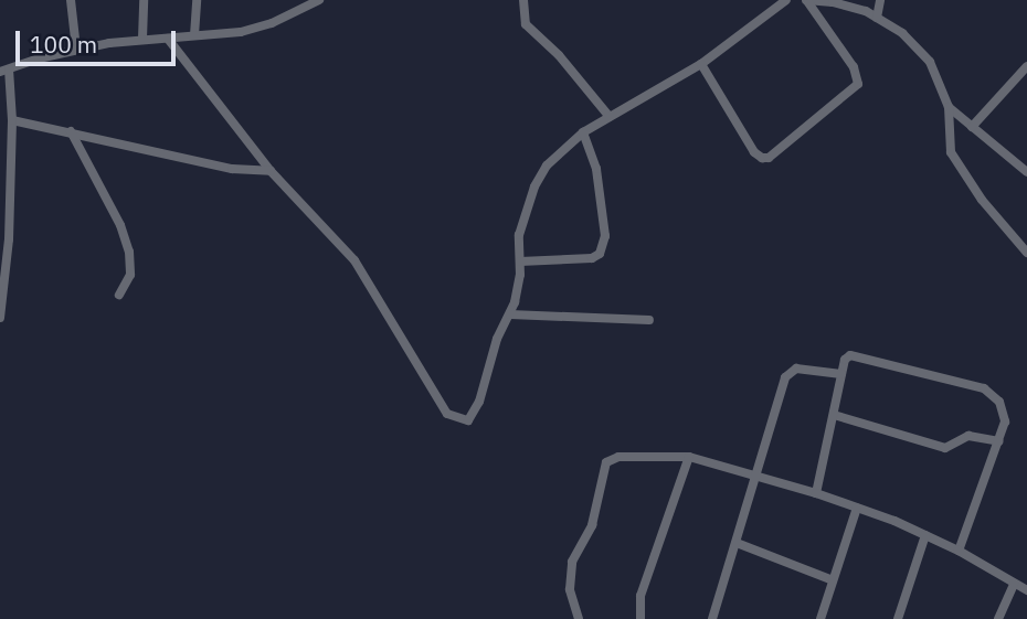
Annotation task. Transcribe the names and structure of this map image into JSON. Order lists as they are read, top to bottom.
{
  "scale_bar": "100 m"
}
